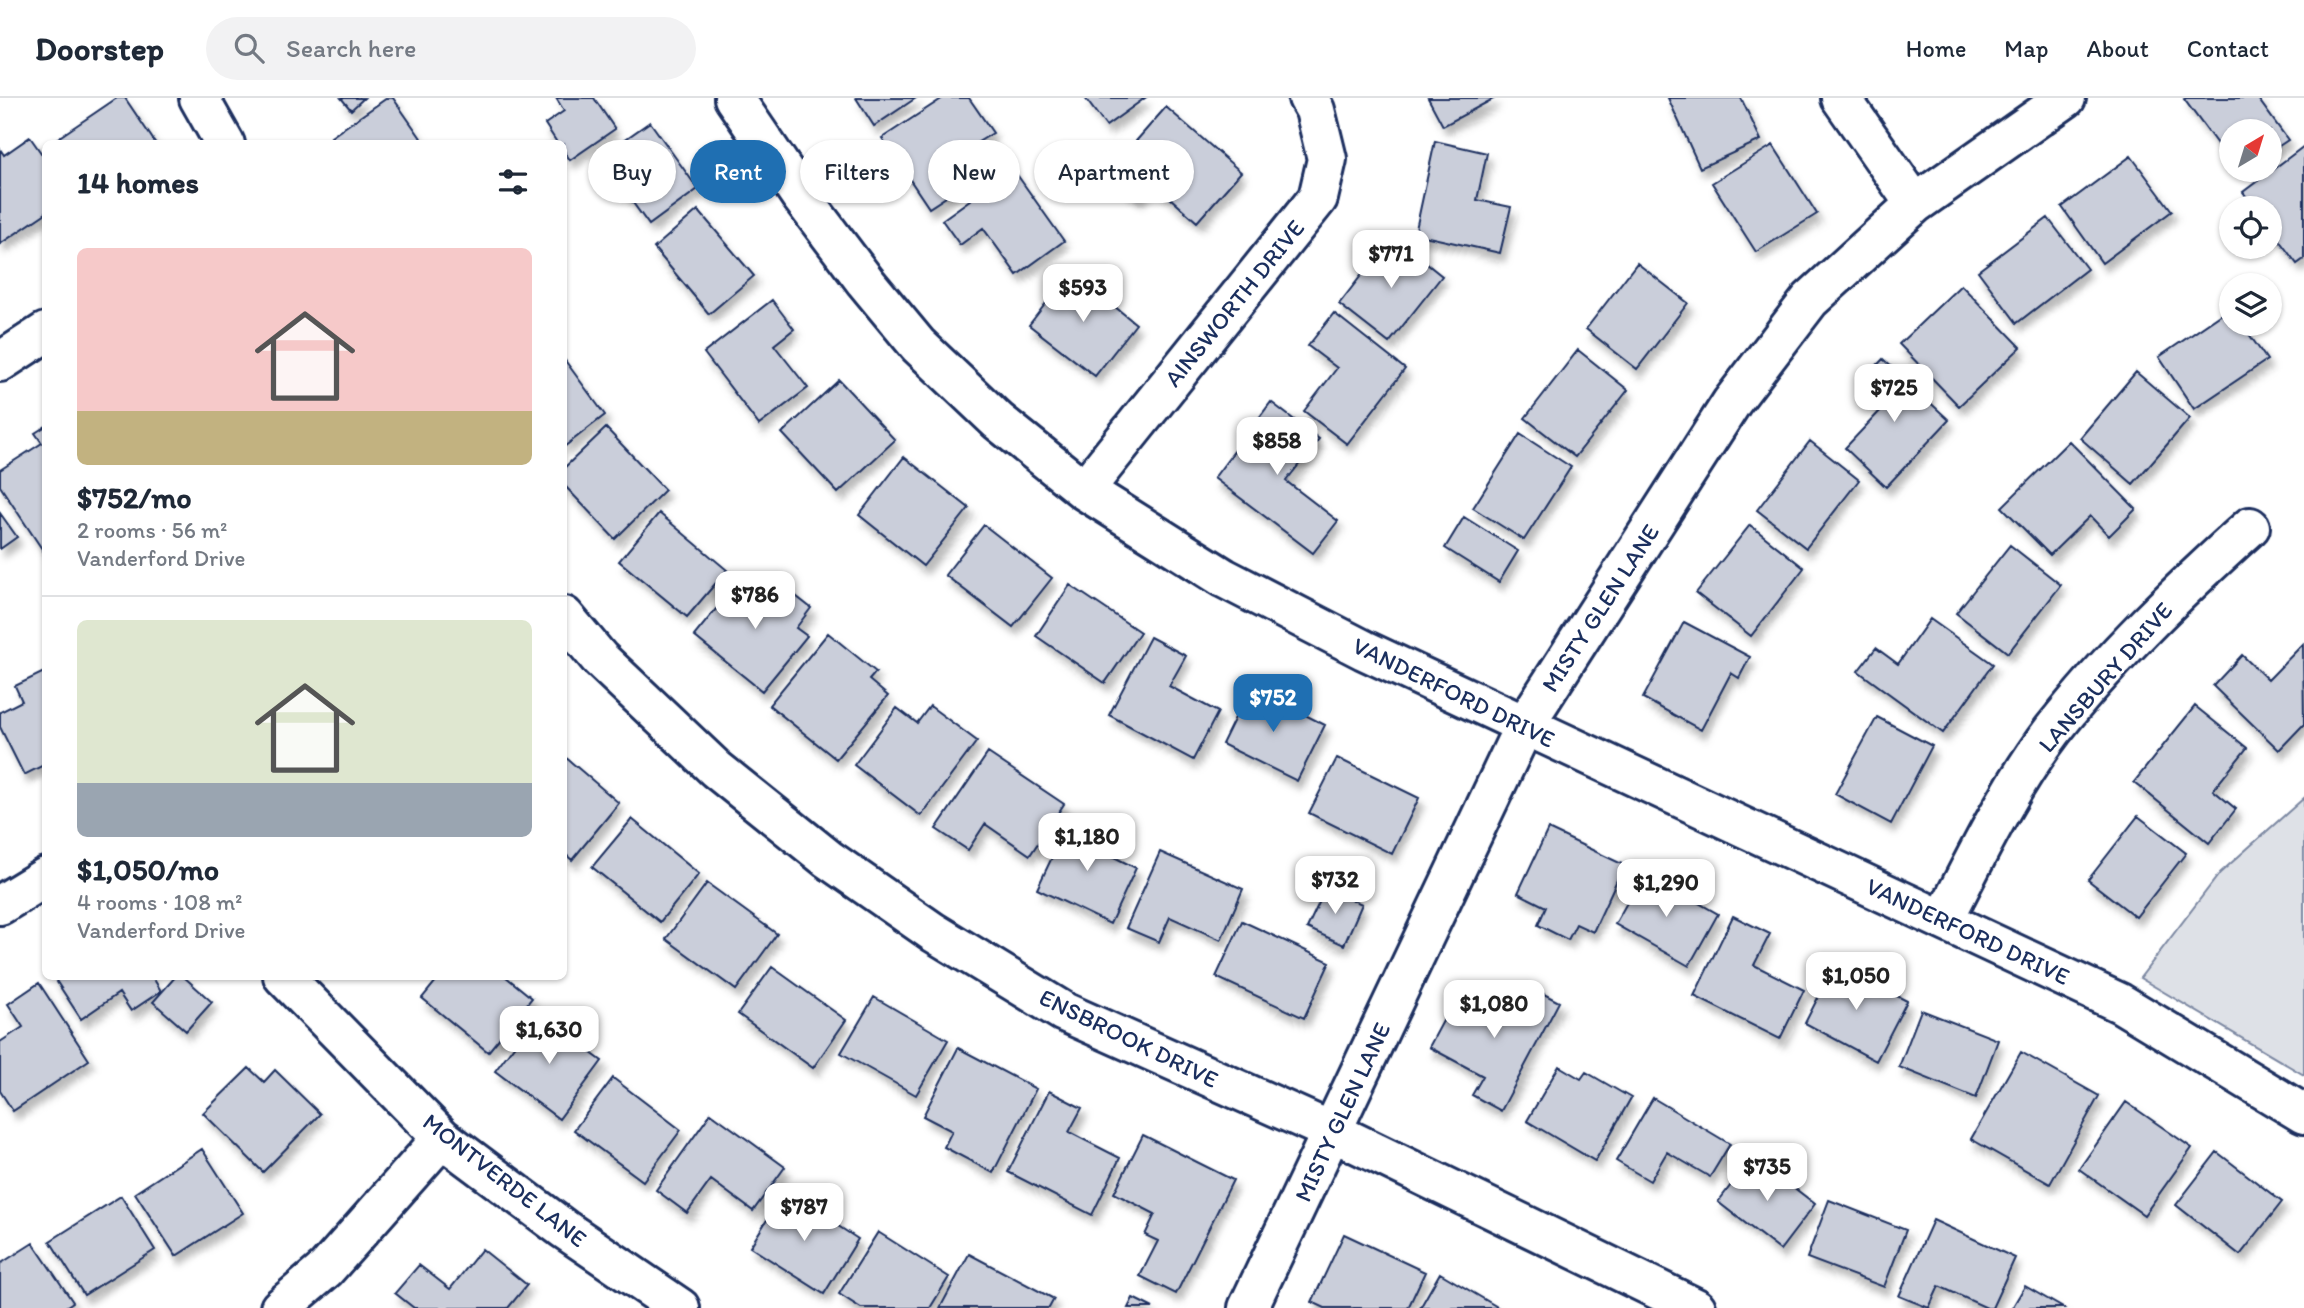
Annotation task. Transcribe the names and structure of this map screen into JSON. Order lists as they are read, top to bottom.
{
  "streets": {
    "street": [
      "AINSWORTH DRIVE",
      "MISTY GLEN LANE",
      "LANSBURY DRIVE",
      "VANDERFORD DRIVE",
      "ENSBROOK DRIVE",
      "MONTVERDE LANE"
    ]
  },
  "crossings": [
    ["AINSWORTH DRIVE", "VANDERFORD DRIVE"],
    ["MISTY GLEN LANE", "VANDERFORD DRIVE"],
    ["MISTY GLEN LANE", "ENSBROOK DRIVE"],
    ["LANSBURY DRIVE", "VANDERFORD DRIVE"]
  ],
  "north": "top right",
  "page": {
    "header": "Doorstep",
    "search": "Search here",
    "nav": [
      "Home",
      "Map",
      "About",
      "Contact"
    ],
    "chip": [
      "Buy",
      "Rent",
      "Filters",
      "New",
      "Apartment"
    ],
    "heading": "14 homes",
    "list": [
      {
        "name": "$752/mo",
        "note": "2 rooms · 56 m² · Vanderford Drive"
      },
      {
        "name": "$1,050/mo",
        "note": "4 rooms · 108 m² · Vanderford Drive"
      }
    ],
    "price": [
      "$771",
      "$593",
      "$725",
      "$858",
      "$786",
      "$752",
      "$1,180",
      "$732",
      "$1,290",
      "$1,050",
      "$1,080",
      "$1,630",
      "$735",
      "$787"
    ]
  }
}
